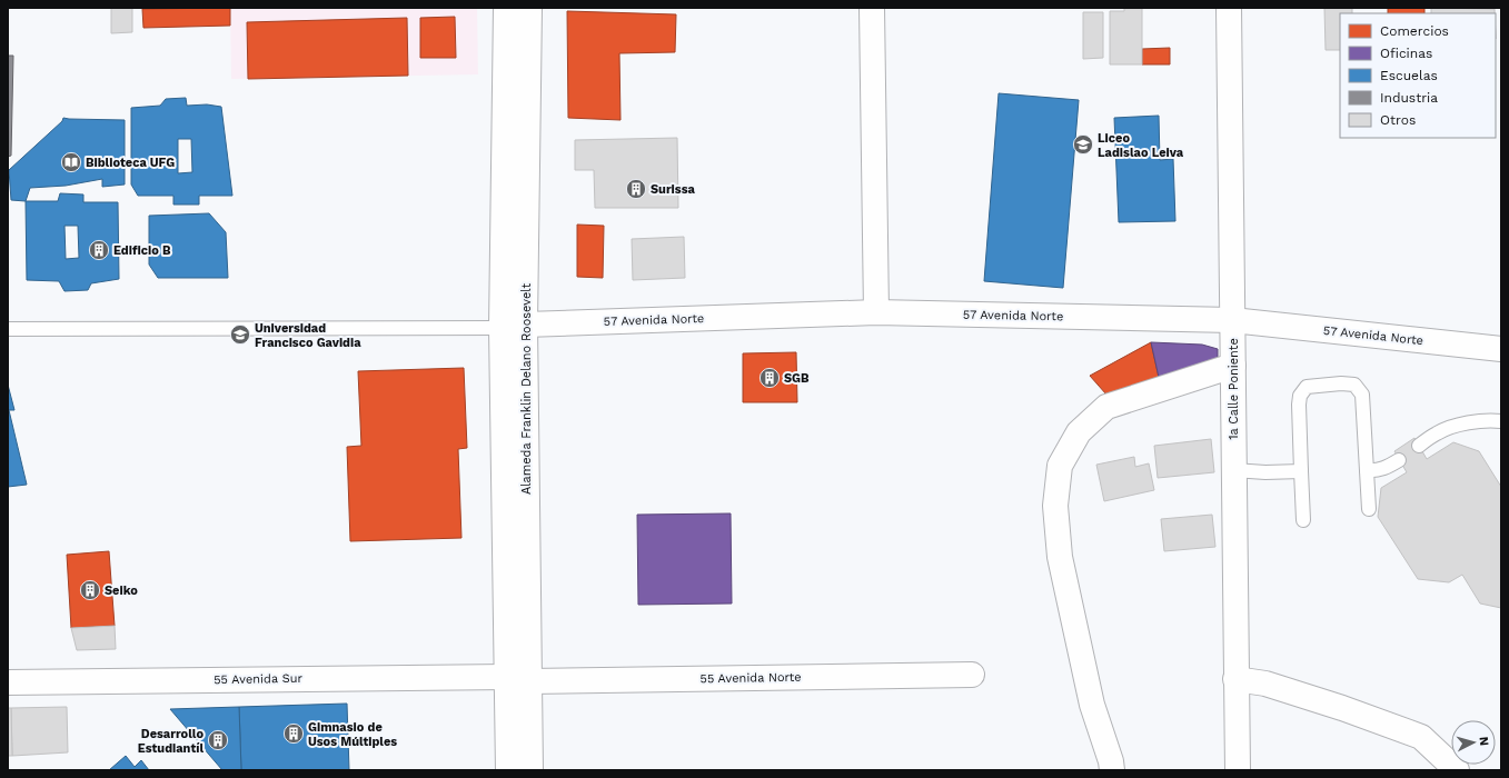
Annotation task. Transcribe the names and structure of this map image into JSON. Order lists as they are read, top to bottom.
{
  "streets": {
    "street": [
      "57 Avenida Norte",
      "Alameda Franklin Delano Roosevelt",
      "1a Calle Poniente",
      "55 Avenida Norte",
      "55 Avenida Sur"
    ]
  },
  "crossings": [
    ["57 Avenida Norte", "Alameda Franklin Delano Roosevelt"],
    ["57 Avenida Norte", "1a Calle Poniente"],
    ["Alameda Franklin Delano Roosevelt", "55 Avenida Norte"],
    ["Alameda Franklin Delano Roosevelt", "55 Avenida Sur"],
    ["55 Avenida Norte", "55 Avenida Sur"]
  ],
  "places": {
    "school or university": ["Liceo Ladislao Leiva", "Universidad Francisco Gavidia"],
    "library": ["Biblioteca UFG"],
    "building": [
      "Surissa",
      "Edificio B",
      "SGB",
      "Seiko",
      "Gimnasio de Usos Múltiples",
      "Desarrollo Estudiantíl"
    ]
  },
  "legend": [
    "Comercios",
    "Oficinas",
    "Escuelas",
    "Industria",
    "Otros"
  ],
  "north": "right"
}
